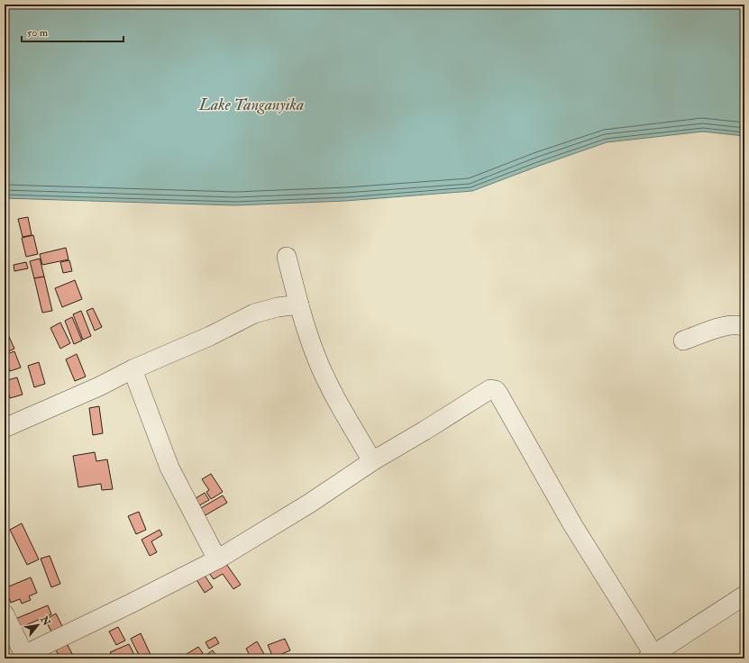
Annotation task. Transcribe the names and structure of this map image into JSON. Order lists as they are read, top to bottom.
{
  "water": ["Lake Tanganyika"],
  "scale_bar": "50 m",
  "north": "top right"
}
